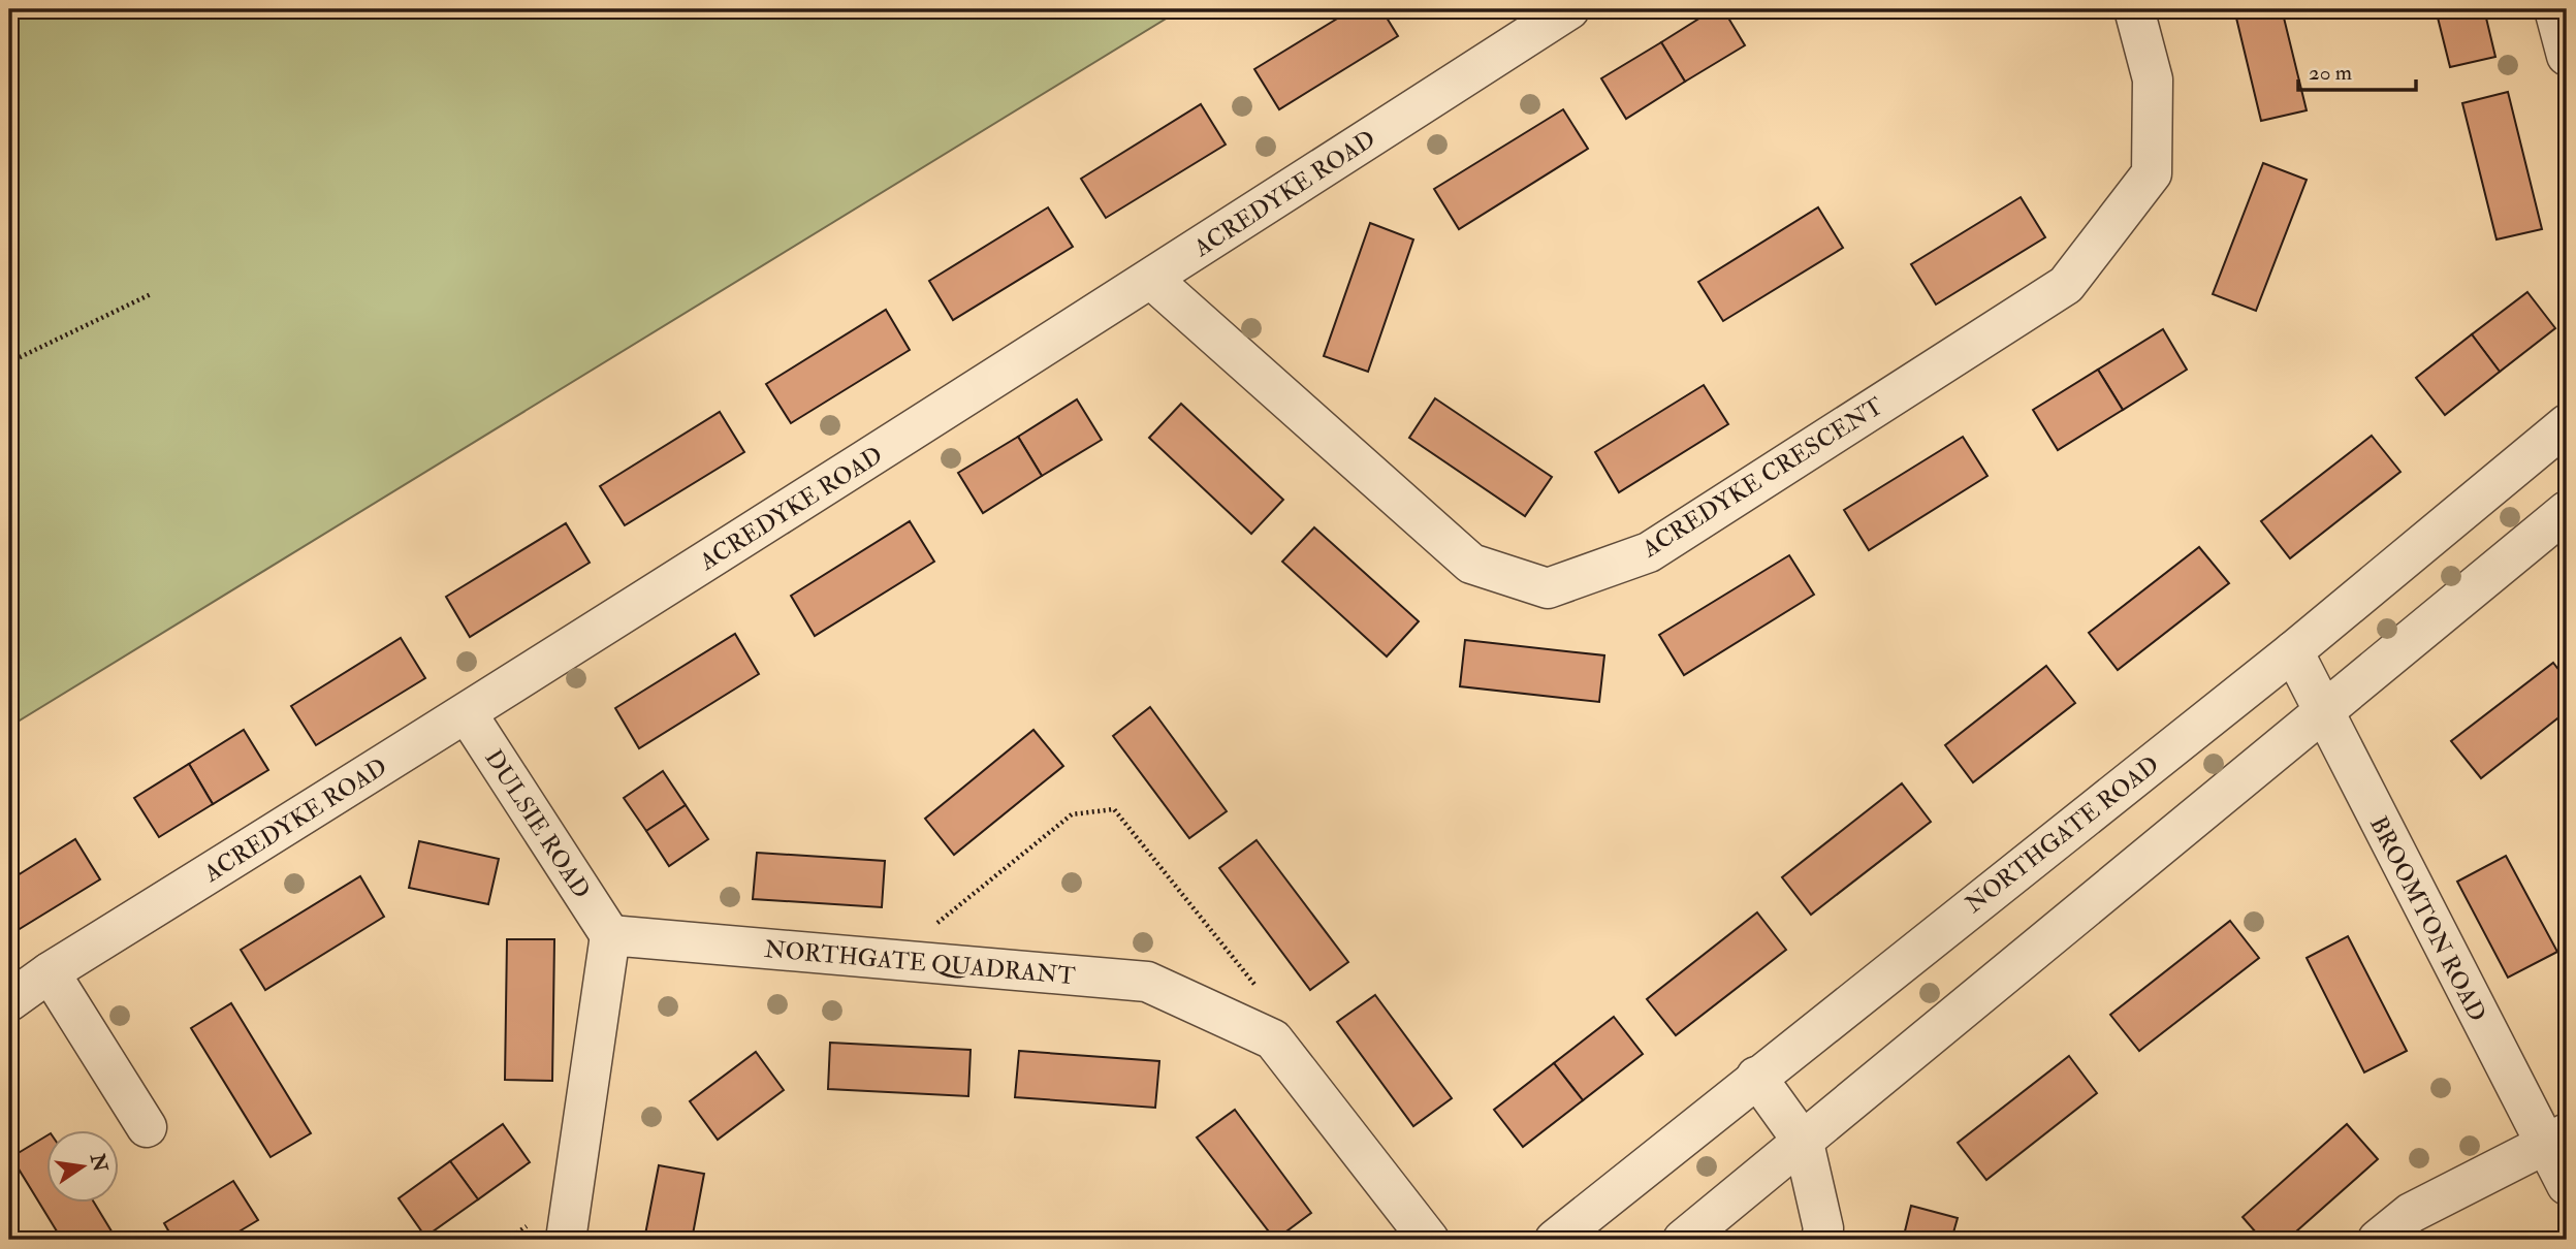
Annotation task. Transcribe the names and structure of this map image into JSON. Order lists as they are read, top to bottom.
{
  "streets": {
    "street": [
      "ACREDYKE ROAD",
      "ACREDYKE CRESCENT",
      "DULSIE ROAD",
      "NORTHGATE ROAD",
      "BROOMTON ROAD",
      "NORTHGATE QUADRANT"
    ]
  },
  "crossings": [
    ["ACREDYKE ROAD", "ACREDYKE CRESCENT"],
    ["ACREDYKE ROAD", "DULSIE ROAD"],
    ["DULSIE ROAD", "NORTHGATE QUADRANT"],
    ["NORTHGATE ROAD", "BROOMTON ROAD"]
  ],
  "scale_bar": "20 m",
  "north": "right"
}
